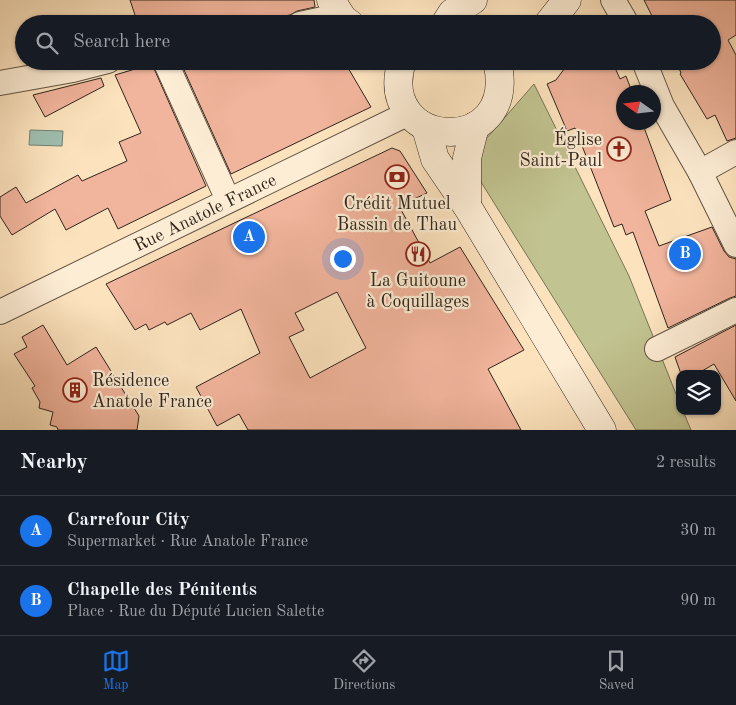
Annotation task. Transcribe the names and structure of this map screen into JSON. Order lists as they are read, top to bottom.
{
  "streets": {
    "street": ["Rue Anatole France"]
  },
  "places": {
    "church": ["Église Saint-Paul"],
    "bank": ["Crédit Mutuel Bassin de Thau"],
    "restaurant": ["La Guitoune à Coquillages"],
    "building": ["Résidence Anatole France"]
  },
  "north": "left",
  "page": {
    "search": "Search here",
    "pins": ["A", "B"],
    "heading": ["Nearby", "2 results"],
    "list": [
      {
        "mark": "A",
        "name": "Carrefour City",
        "note": "Supermarket · Rue Anatole France",
        "value": "30 m"
      },
      {
        "mark": "B",
        "name": "Chapelle des Pénitents",
        "note": "Place · Rue du Député Lucien Salette",
        "value": "90 m"
      }
    ],
    "nav": ["Map", "Directions", "Saved"]
  }
}
